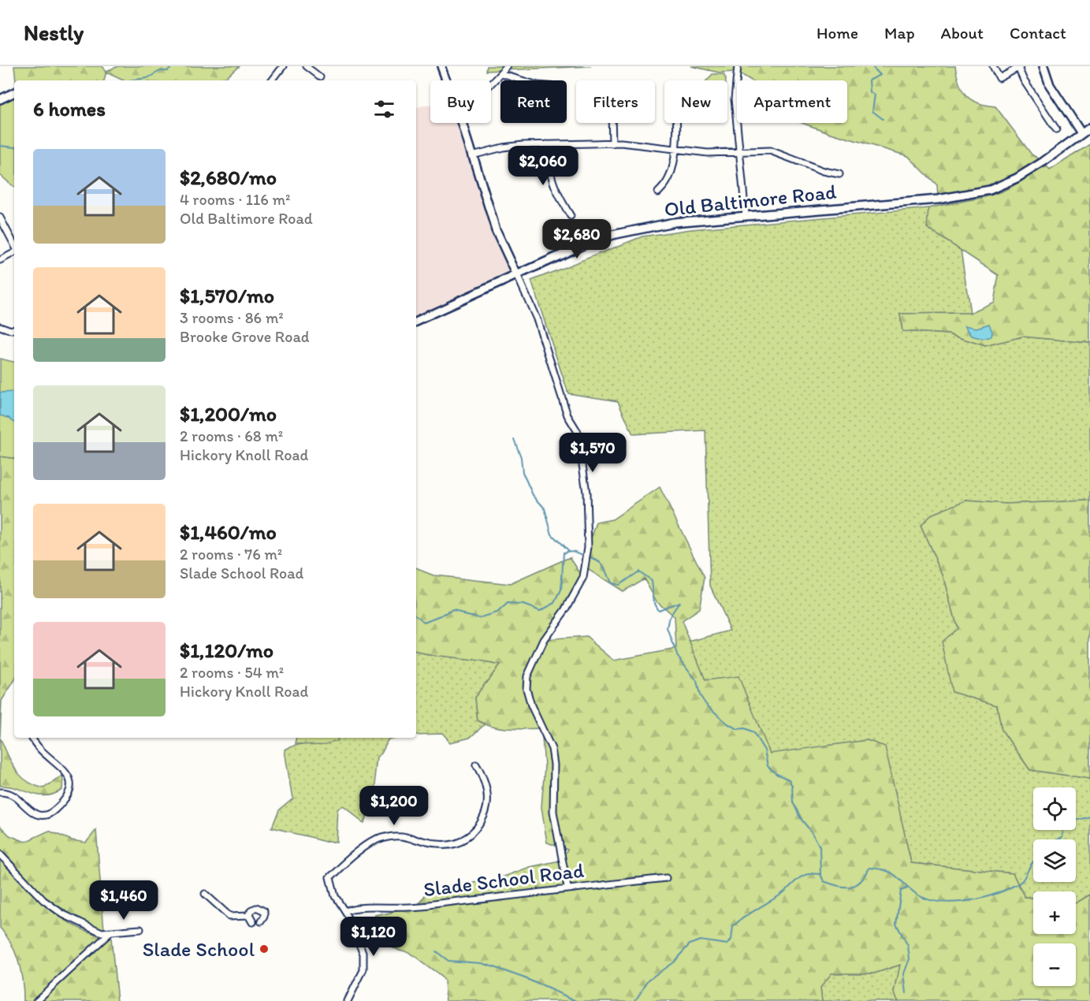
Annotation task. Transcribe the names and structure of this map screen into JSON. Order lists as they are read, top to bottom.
{
  "streets": {
    "street": ["Old Baltimore Road", "Slade School Road"]
  },
  "places": ["Slade School"],
  "page": {
    "header": "Nestly",
    "nav": [
      "Home",
      "Map",
      "About",
      "Contact"
    ],
    "chip": [
      "Buy",
      "Rent",
      "Filters",
      "New",
      "Apartment"
    ],
    "heading": "6 homes",
    "list": [
      {
        "name": "$2,680/mo",
        "note": "4 rooms · 116 m² · Old Baltimore Road"
      },
      {
        "name": "$1,570/mo",
        "note": "3 rooms · 86 m² · Brooke Grove Road"
      },
      {
        "name": "$1,200/mo",
        "note": "2 rooms · 68 m² · Hickory Knoll Road"
      },
      {
        "name": "$1,460/mo",
        "note": "2 rooms · 76 m² · Slade School Road"
      },
      {
        "name": "$1,120/mo",
        "note": "2 rooms · 54 m² · Hickory Knoll Road"
      }
    ],
    "price": [
      "$2,060",
      "$2,680",
      "$1,570",
      "$1,200",
      "$1,460",
      "$1,120"
    ],
    "map_buttons": ["+", "−"]
  }
}
